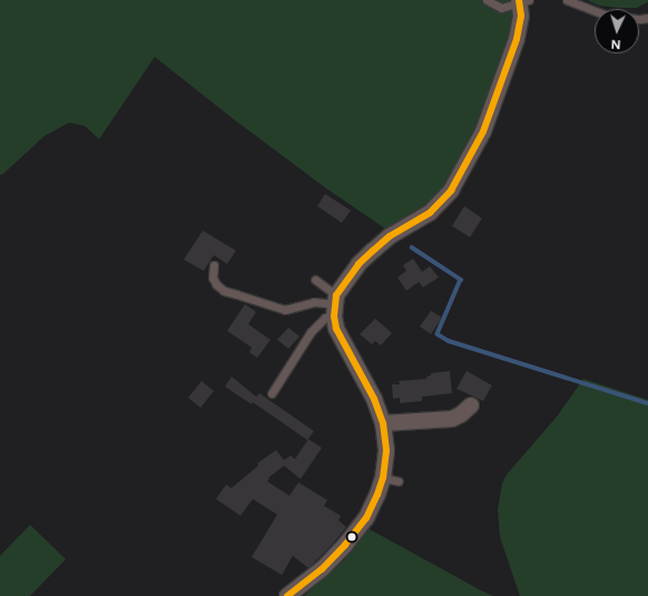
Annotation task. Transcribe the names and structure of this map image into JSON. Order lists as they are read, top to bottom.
{
  "north": "bottom"
}
